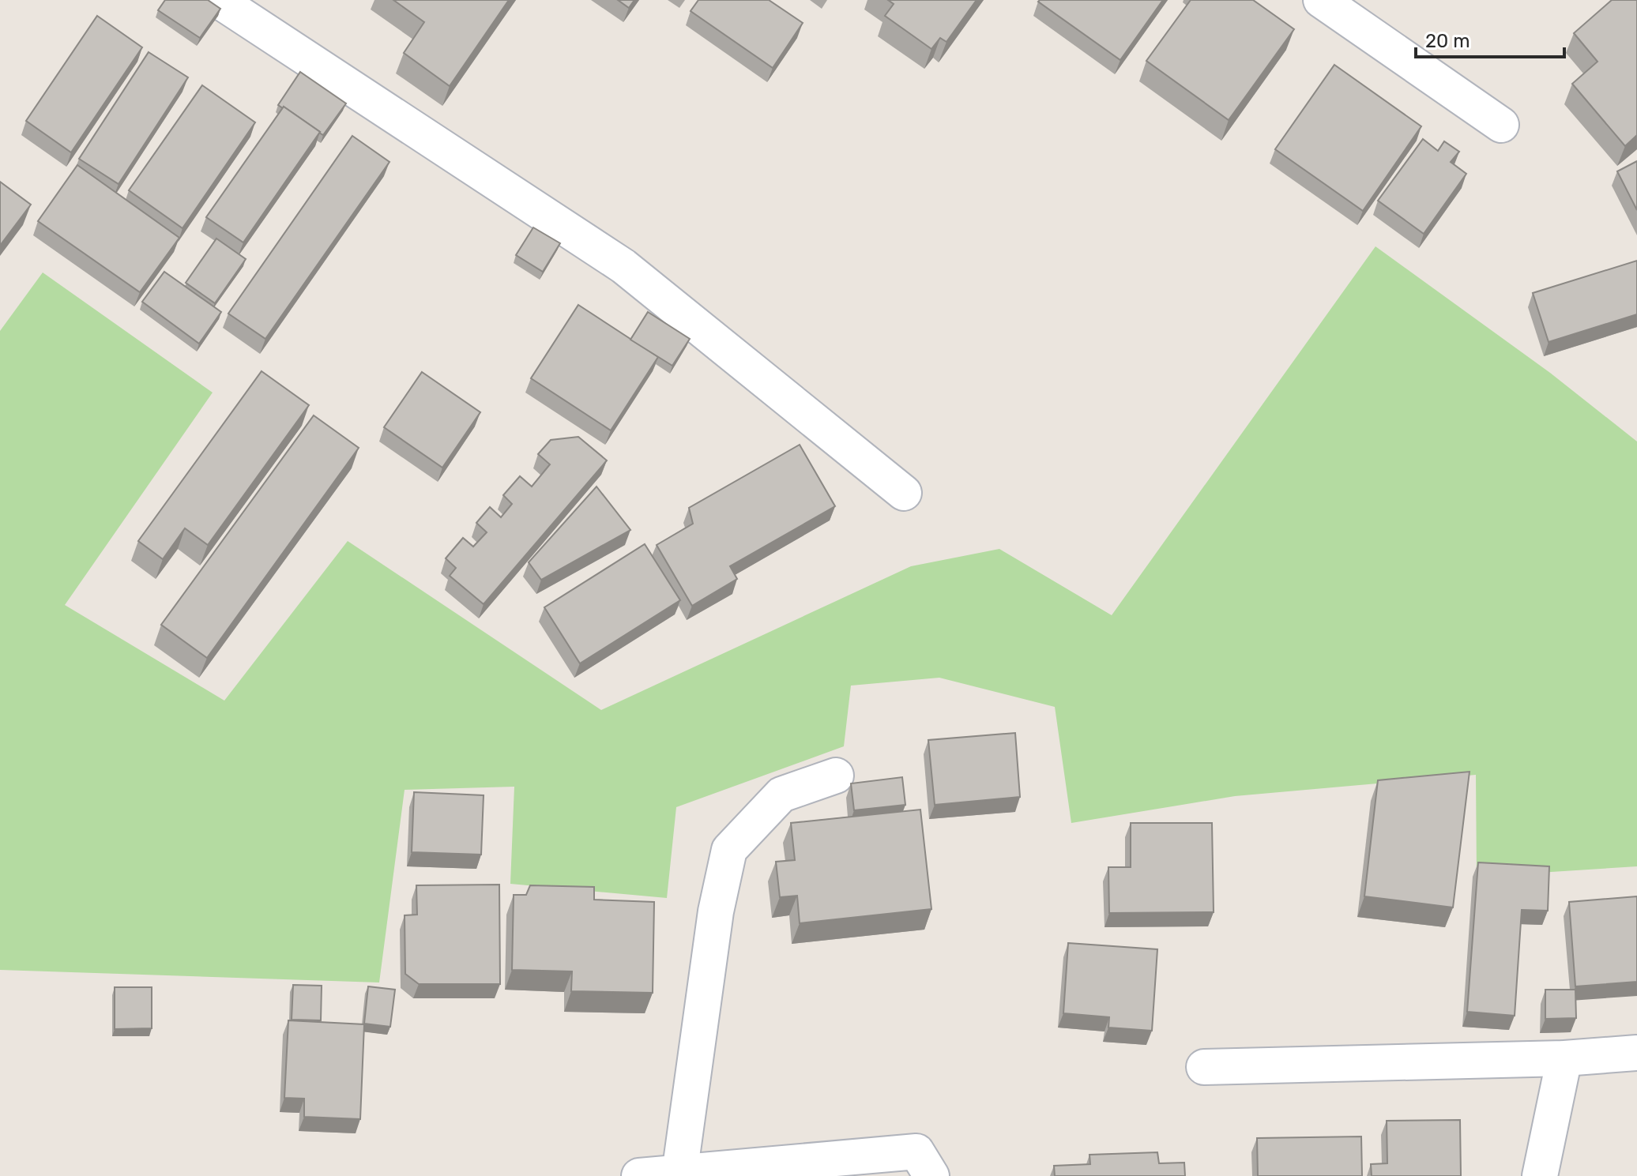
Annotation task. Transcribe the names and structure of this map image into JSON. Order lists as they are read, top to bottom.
{
  "scale_bar": "20 m"
}
